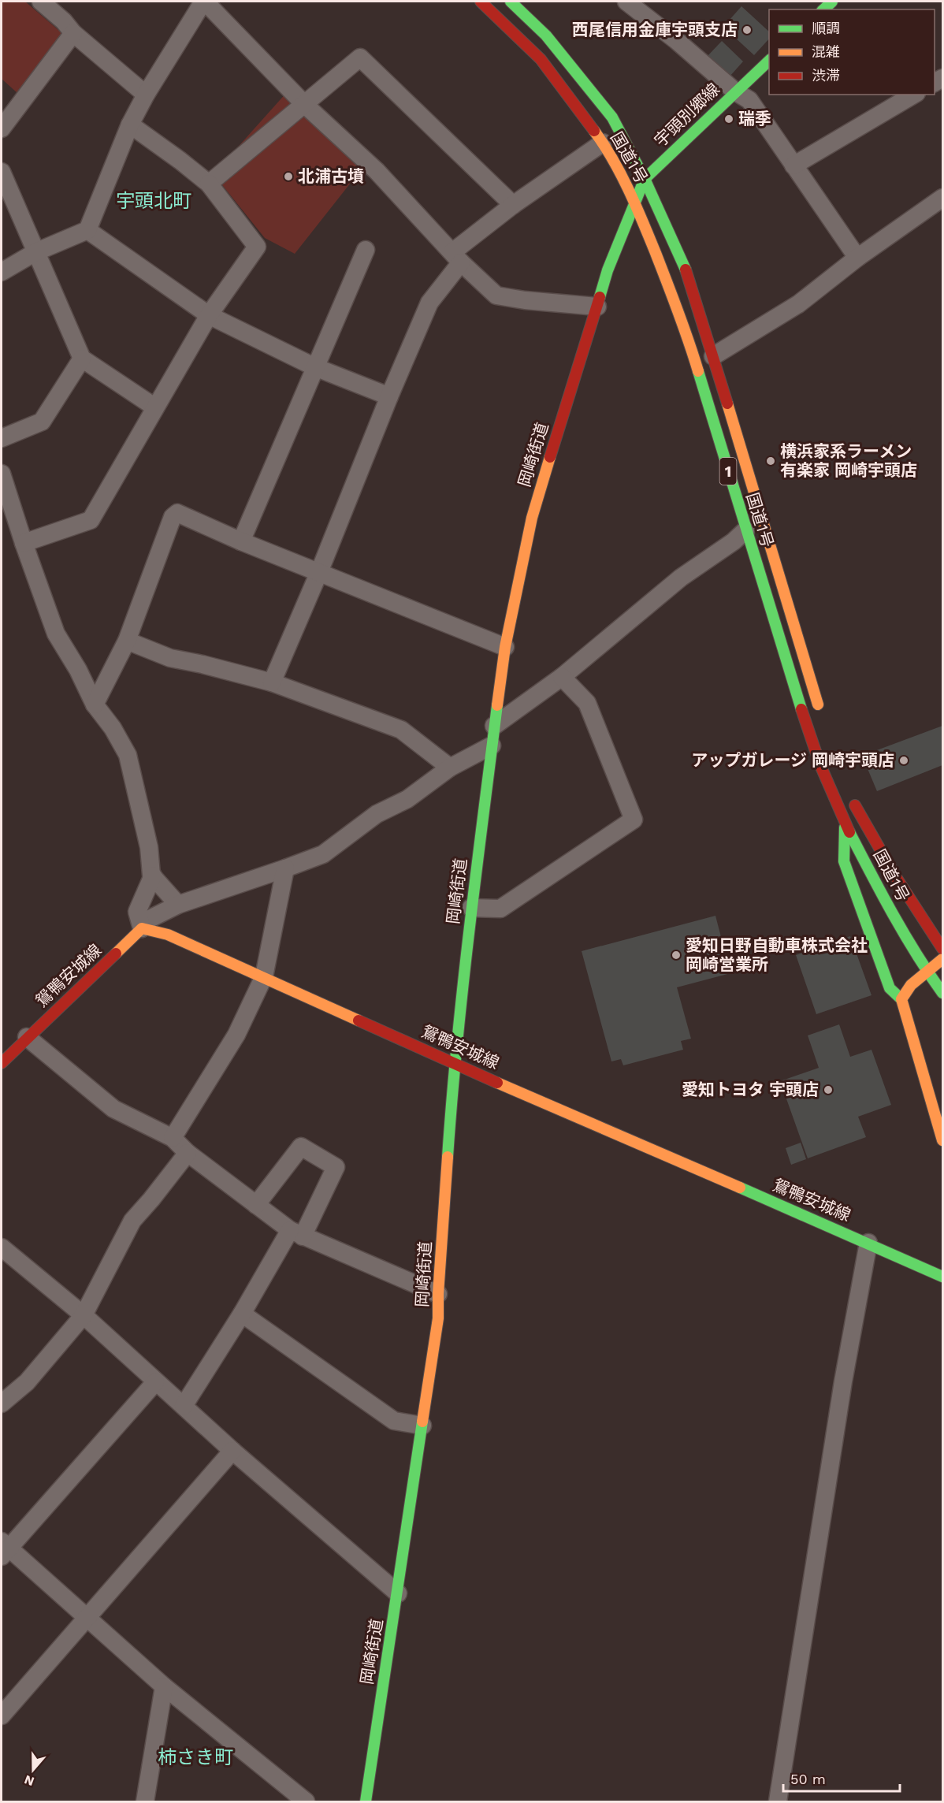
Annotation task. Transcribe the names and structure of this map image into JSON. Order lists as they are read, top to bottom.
{
  "streets": {
    "main road": [
      "宇頭別郷線",
      "国道1号",
      "岡崎街道",
      "1",
      "鴛鴨安城線"
    ]
  },
  "crossings": [
    ["宇頭別郷線", "国道1号"],
    ["宇頭別郷線", "岡崎街道"],
    ["国道1号", "岡崎街道"],
    ["岡崎街道", "鴛鴨安城線"]
  ],
  "districts": ["宇頭北町", "柿さき町"],
  "places": [
    "西尾信用金庫宇頭支店",
    "瑞季",
    "北浦古墳",
    "横浜家系ラーメン 有楽家 岡崎宇頭店",
    "アップガレージ 岡崎宇頭店",
    "愛知日野自動車株式会社 岡崎営業所",
    "愛知トヨタ 宇頭店"
  ],
  "legend": ["順調", "混雑", "渋滞"],
  "scale_bar": "50 m",
  "north": "bottom"
}
